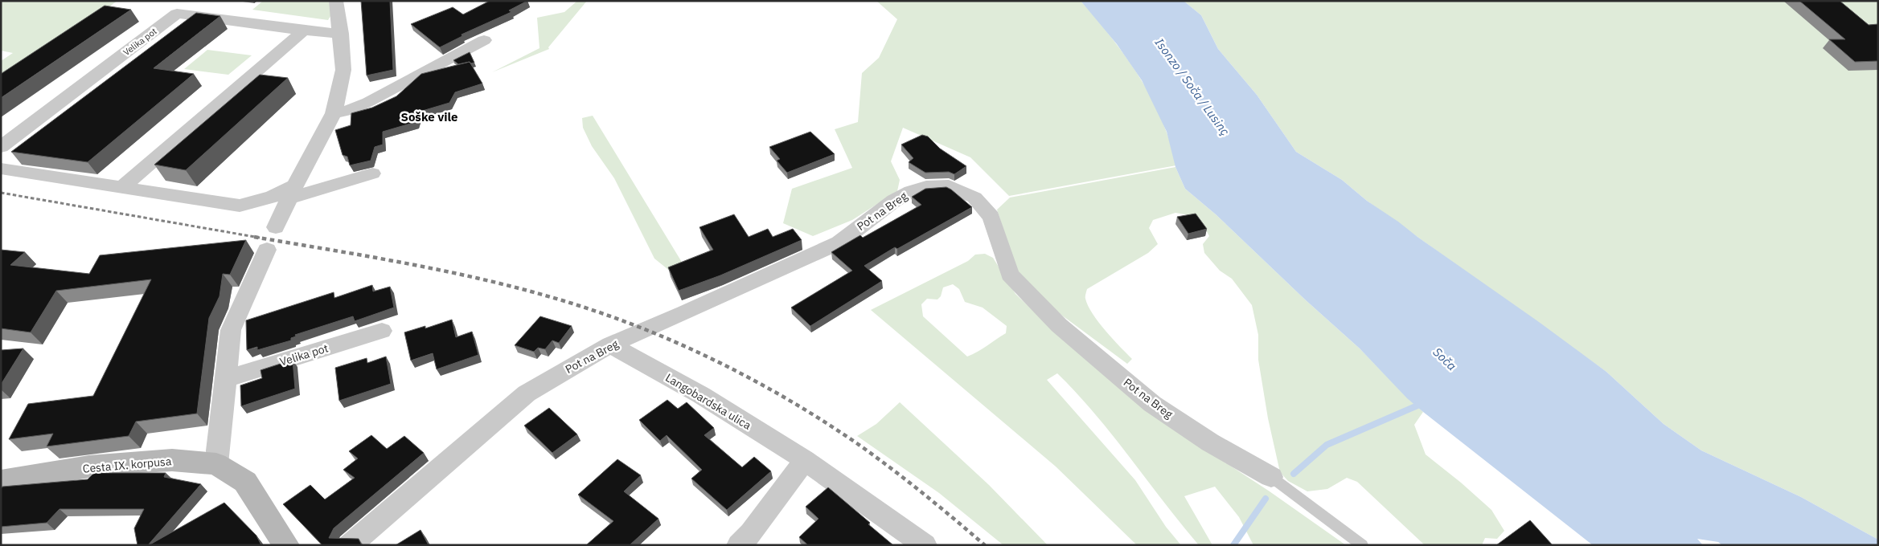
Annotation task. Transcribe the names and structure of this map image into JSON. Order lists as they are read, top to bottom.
{
  "streets": {
    "main road": ["Cesta IX. korpusa"],
    "street": ["Velika pot", "Pot na Breg", "Langobardska ulica"]
  },
  "crossings": [
    ["Pot na Breg", "Langobardska ulica"]
  ],
  "districts": ["Soške vile"],
  "water": ["Isonzo / Soča / Lusinç", "Soča"]
}
